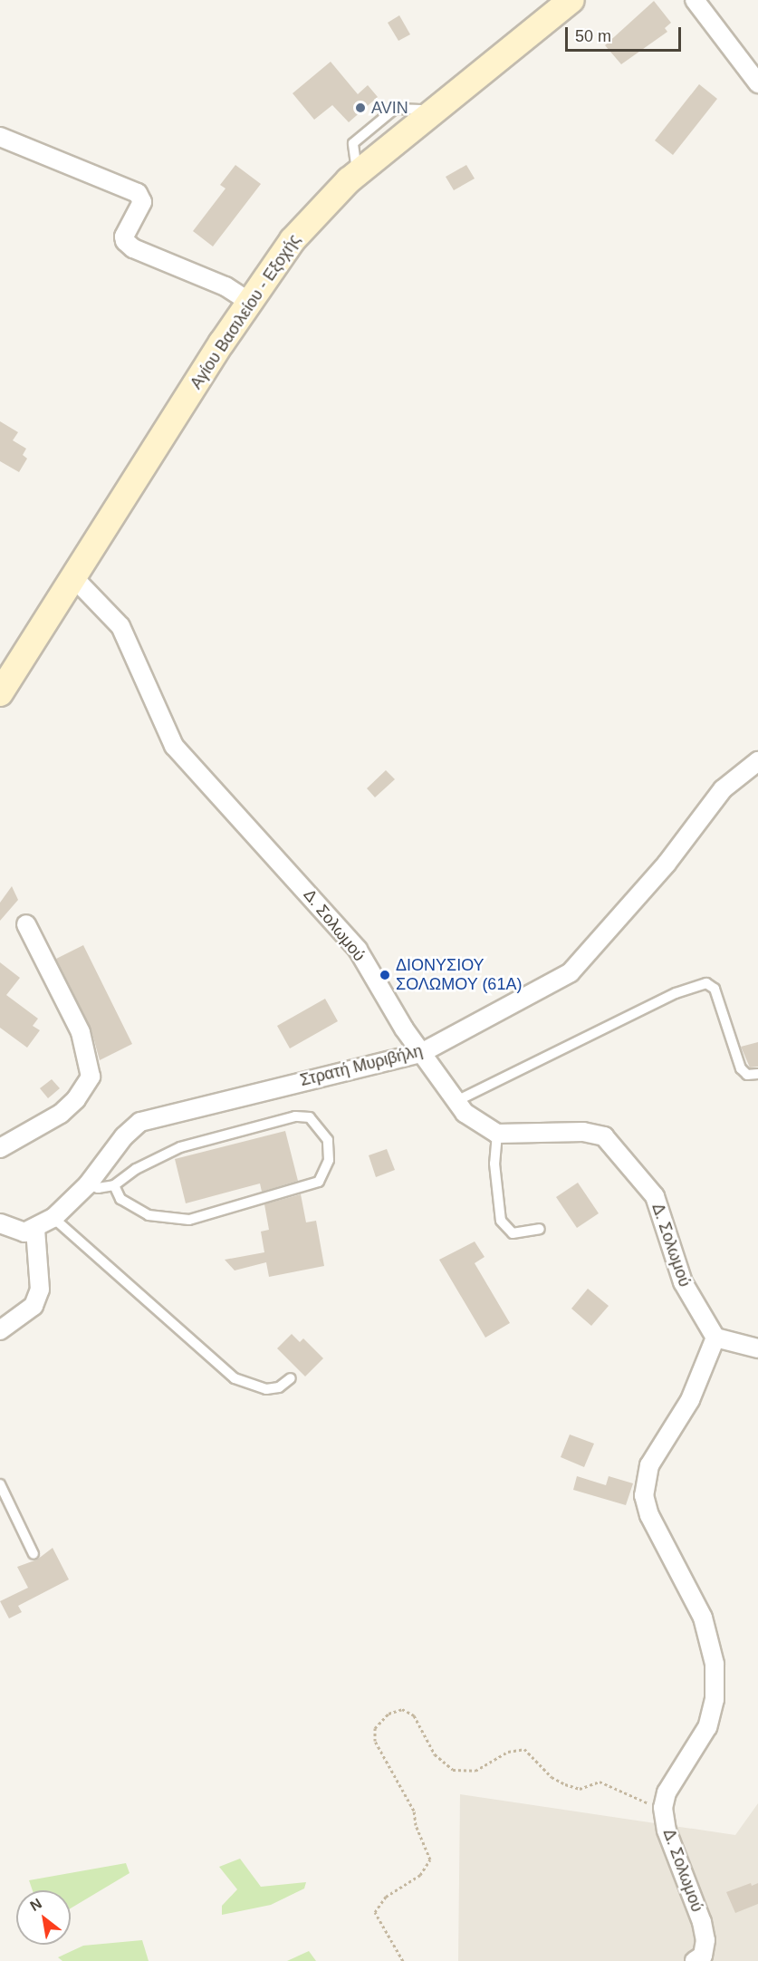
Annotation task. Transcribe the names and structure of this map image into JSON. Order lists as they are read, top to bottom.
{
  "streets": {
    "main road": ["Αγίου Βασιλείου - Εξοχής"],
    "street": ["Δ. Σολωμού", "Στρατή Μυριβήλη"]
  },
  "crossings": [
    ["Αγίου Βασιλείου - Εξοχής", "Δ. Σολωμού"],
    ["Δ. Σολωμού", "Στρατή Μυριβήλη"]
  ],
  "places": ["AVIN", "ΔΙΟΝΥΣΙΟΥ ΣΟΛΩΜΟΥ (61Α)"],
  "scale_bar": "50 m",
  "north": "top left"
}
